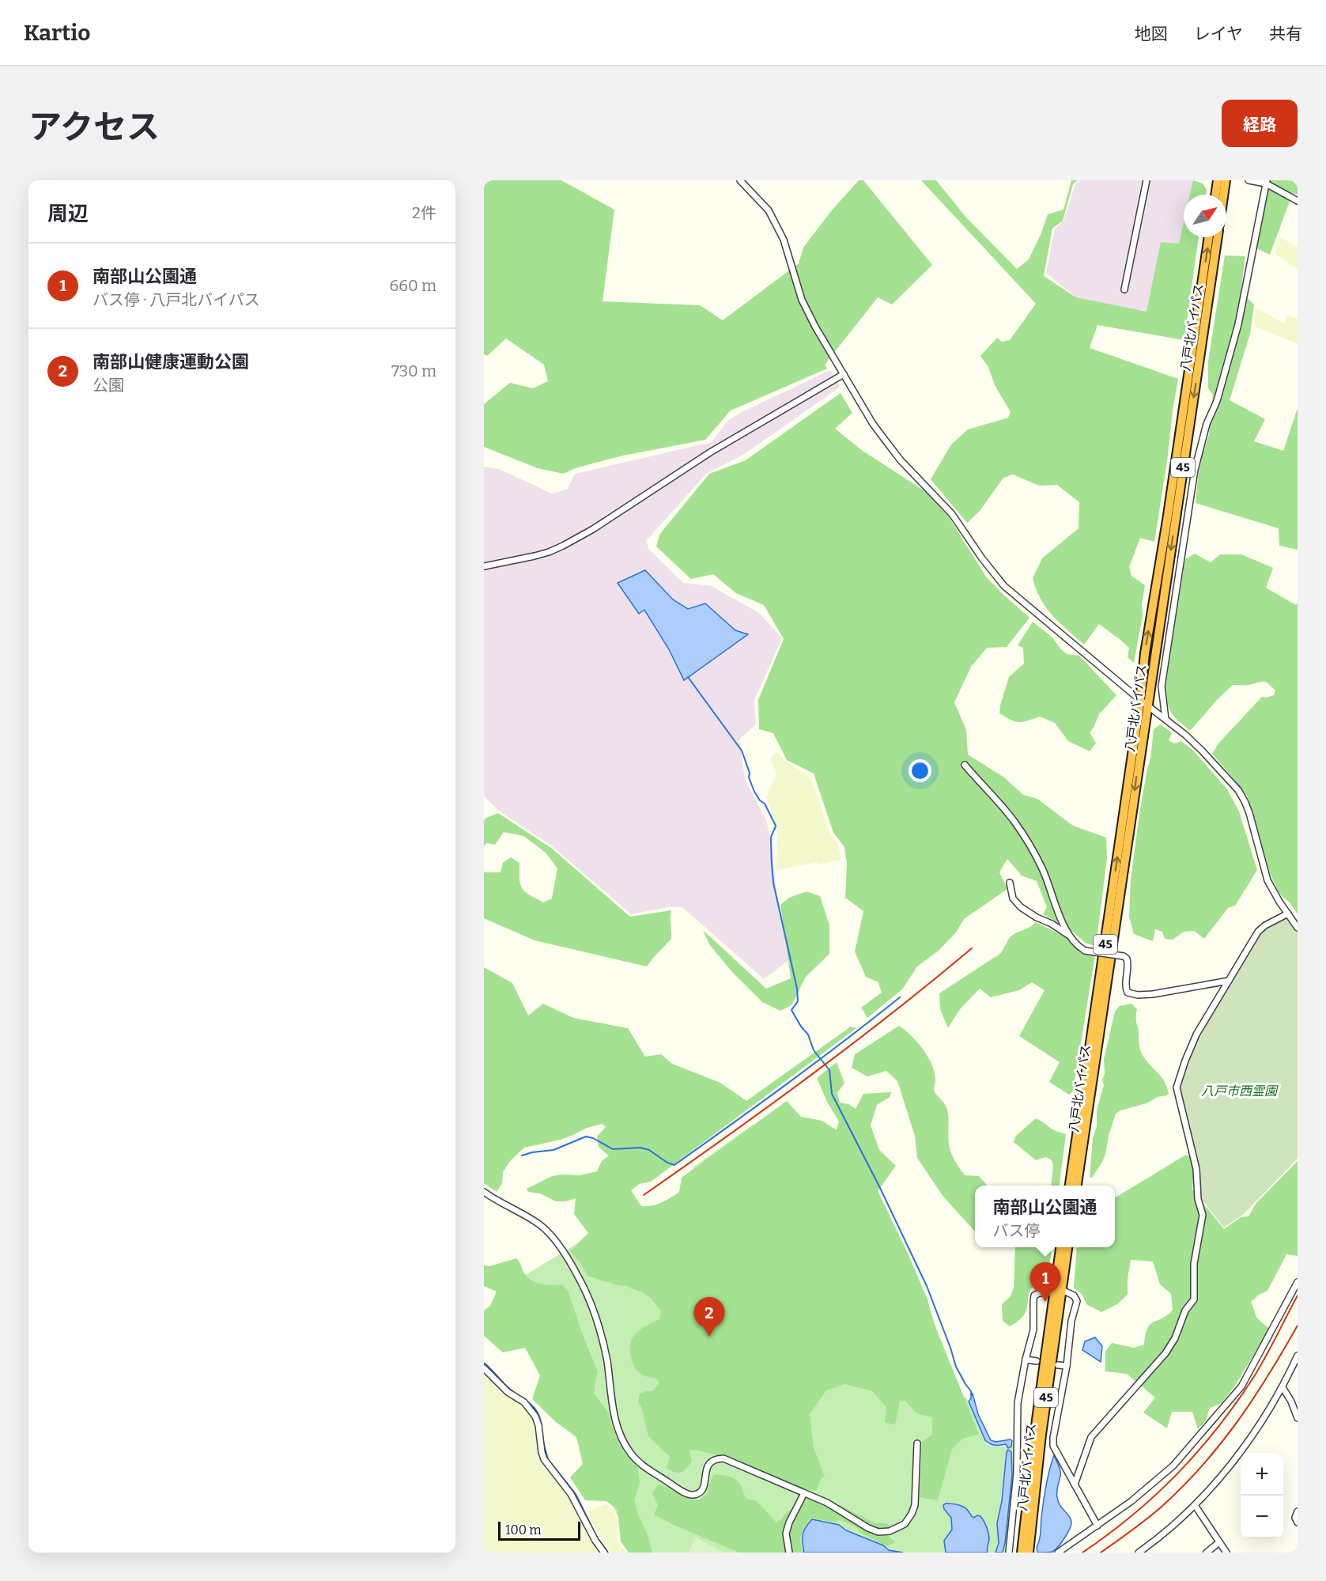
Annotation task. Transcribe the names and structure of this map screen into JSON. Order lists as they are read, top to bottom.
{
  "streets": {
    "highway": ["八戸北バイパス", "45"]
  },
  "parks": ["八戸市西霊園"],
  "scale_bar": "100 m",
  "north": "top right",
  "page": {
    "header": "Kartio",
    "nav": ["地図", "レイヤ", "共有"],
    "title": "アクセス",
    "buttons": "経路",
    "heading": ["周辺", "2件"],
    "list": [
      {
        "mark": "1",
        "name": "南部山公園通",
        "note": "バス停 · 八戸北バイパス",
        "value": "660 m"
      },
      {
        "mark": "2",
        "name": "南部山健康運動公園",
        "note": "公園",
        "value": "730 m"
      }
    ],
    "popup": ["南部山公園通", "バス停"],
    "pins": ["1", "2"],
    "map_buttons": ["+", "−"],
    "scale": "100 m"
  }
}
